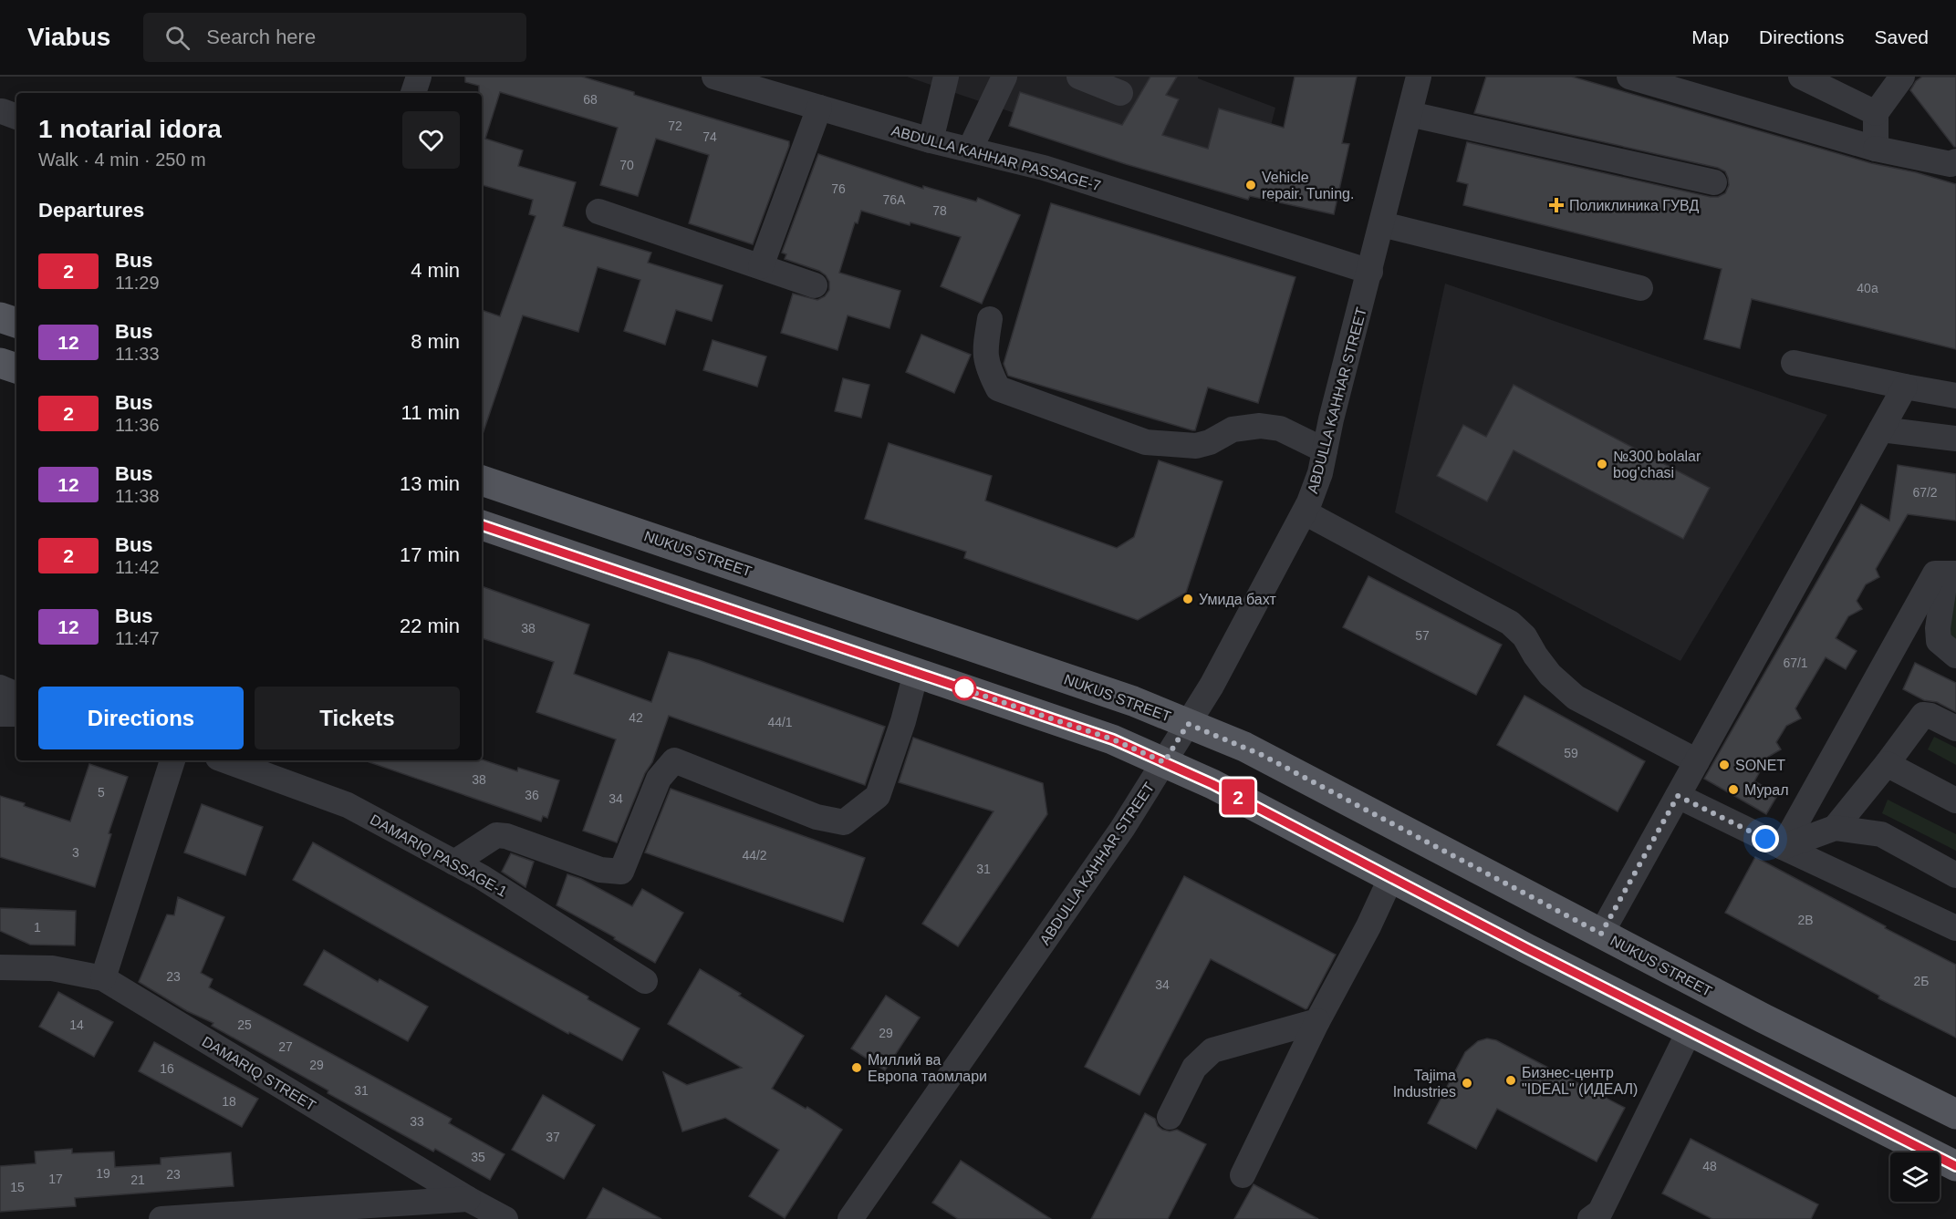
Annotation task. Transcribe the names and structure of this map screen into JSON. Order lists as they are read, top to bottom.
{
  "streets": {
    "main road": ["NUKUS STREET"],
    "street": [
      "ABDULLA KAHHAR PASSAGE-7",
      "ABDULLA KAHHAR STREET",
      "DAMARIQ PASSAGE-1",
      "DAMARIQ STREET"
    ]
  },
  "crossings": [
    ["ABDULLA KAHHAR PASSAGE-7", "ABDULLA KAHHAR STREET"],
    ["ABDULLA KAHHAR STREET", "NUKUS STREET"]
  ],
  "places": {
    "other": [
      "Vehicle repair. Tuning.",
      "№300 bolalar bog'chasi",
      "Умида бахт",
      "SONET",
      "Мурал",
      "Миллий ва Европа таомлари",
      "Бизнес-центр \"IDEAL\" (ИДЕАЛ)",
      "Tajima Industries"
    ],
    "health": ["Поликлиника ГУВД"]
  },
  "lines": ["bus line 2"],
  "house_numbers": [
    "68",
    "72",
    "74",
    "70",
    "76",
    "76A",
    "78",
    "40а",
    "67/2",
    "38",
    "57",
    "67/1",
    "42",
    "44/1",
    "59",
    "38",
    "5",
    "36",
    "34",
    "3",
    "44/2",
    "31",
    "2В",
    "1",
    "23",
    "2Б",
    "34",
    "14",
    "25",
    "29",
    "27",
    "29",
    "16",
    "31",
    "18",
    "33",
    "37",
    "35",
    "48",
    "19",
    "23",
    "17",
    "21",
    "15"
  ],
  "page": {
    "header": "Viabus",
    "search": "Search here",
    "nav": ["Map", "Directions", "Saved"],
    "on_map": "2",
    "heading": [
      ["1 notarial idora", "Walk · 4 min · 250 m"],
      "Departures"
    ],
    "list": [
      {
        "mark": "2",
        "name": "Bus",
        "note": "11:29",
        "value": "4 min"
      },
      {
        "mark": "12",
        "name": "Bus",
        "note": "11:33",
        "value": "8 min"
      },
      {
        "mark": "2",
        "name": "Bus",
        "note": "11:36",
        "value": "11 min"
      },
      {
        "mark": "12",
        "name": "Bus",
        "note": "11:38",
        "value": "13 min"
      },
      {
        "mark": "2",
        "name": "Bus",
        "note": "11:42",
        "value": "17 min"
      },
      {
        "mark": "12",
        "name": "Bus",
        "note": "11:47",
        "value": "22 min"
      }
    ],
    "buttons": ["Directions", "Tickets"]
  }
}
